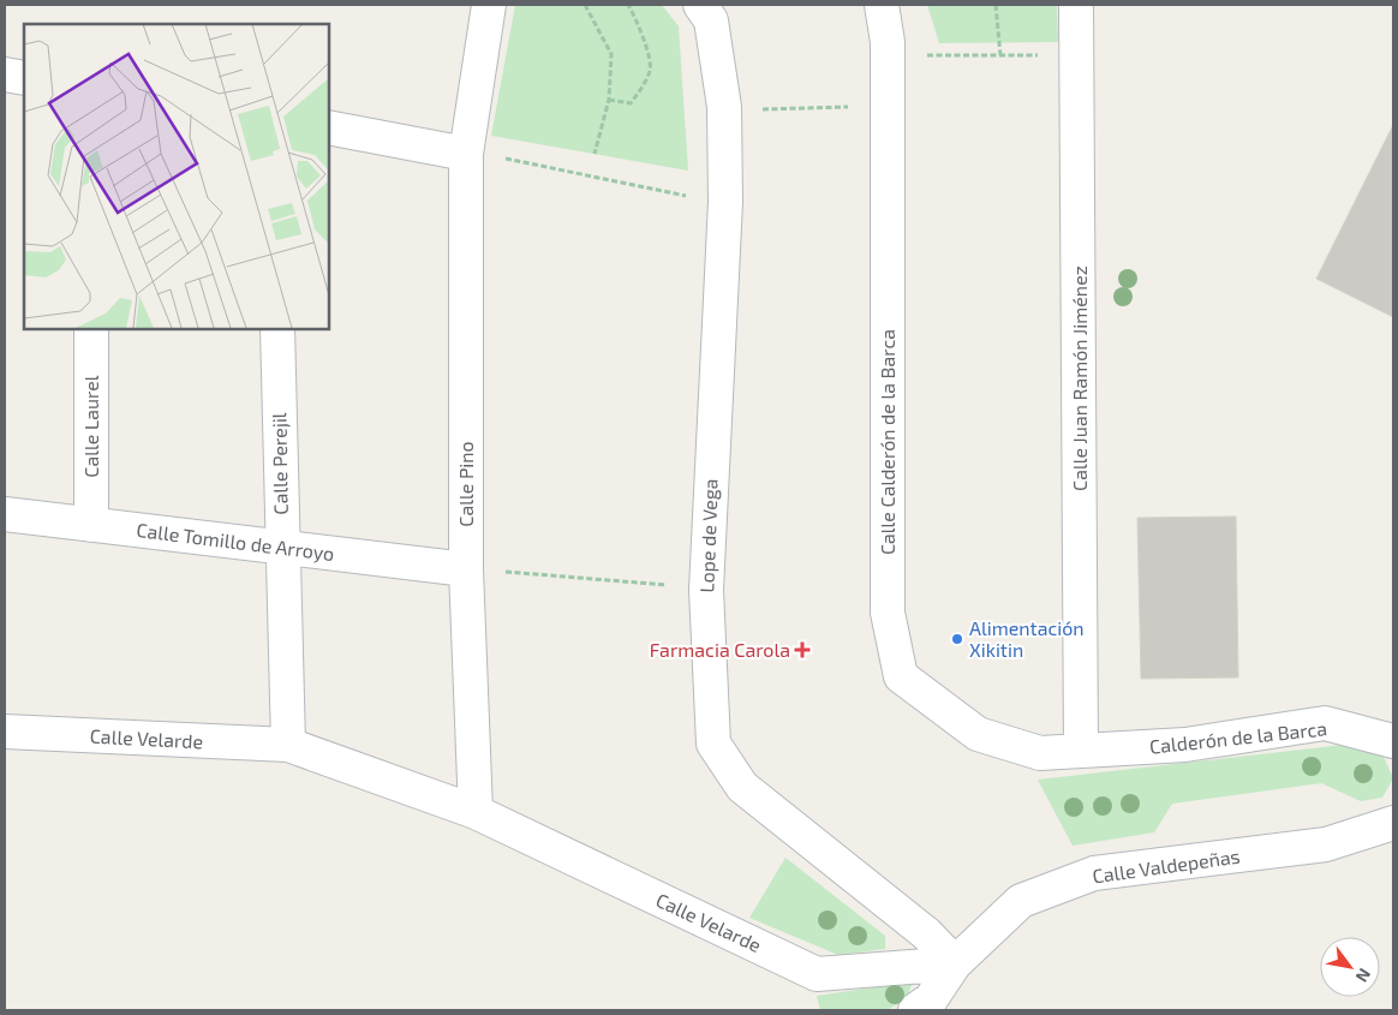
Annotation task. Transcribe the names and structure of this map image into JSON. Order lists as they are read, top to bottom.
{
  "streets": {
    "street": [
      "Calle Juan Ramón Jiménez",
      "Calle Laurel",
      "Calle Calderón de la Barca",
      "Calle Perejil",
      "Calle Pino",
      "Lope de Vega",
      "Calle Tomillo de Arroyo",
      "Calderón de la Barca",
      "Calle Velarde",
      "Calle Valdepeñas"
    ]
  },
  "crossings": [
    ["Calle Juan Ramón Jiménez", "Calle Calderón de la Barca"],
    ["Calle Juan Ramón Jiménez", "Calderón de la Barca"],
    ["Calle Laurel", "Calle Tomillo de Arroyo"],
    ["Calle Calderón de la Barca", "Calderón de la Barca"],
    ["Calle Perejil", "Calle Tomillo de Arroyo"],
    ["Calle Perejil", "Calle Velarde"],
    ["Calle Pino", "Calle Tomillo de Arroyo"],
    ["Calle Pino", "Calle Velarde"],
    ["Lope de Vega", "Calle Velarde"],
    ["Lope de Vega", "Calle Valdepeñas"],
    ["Calle Velarde", "Calle Valdepeñas"]
  ],
  "places": {
    "other": ["Alimentación Xikitin"],
    "health": ["Farmacia Carola"]
  },
  "north": "bottom right"
}
